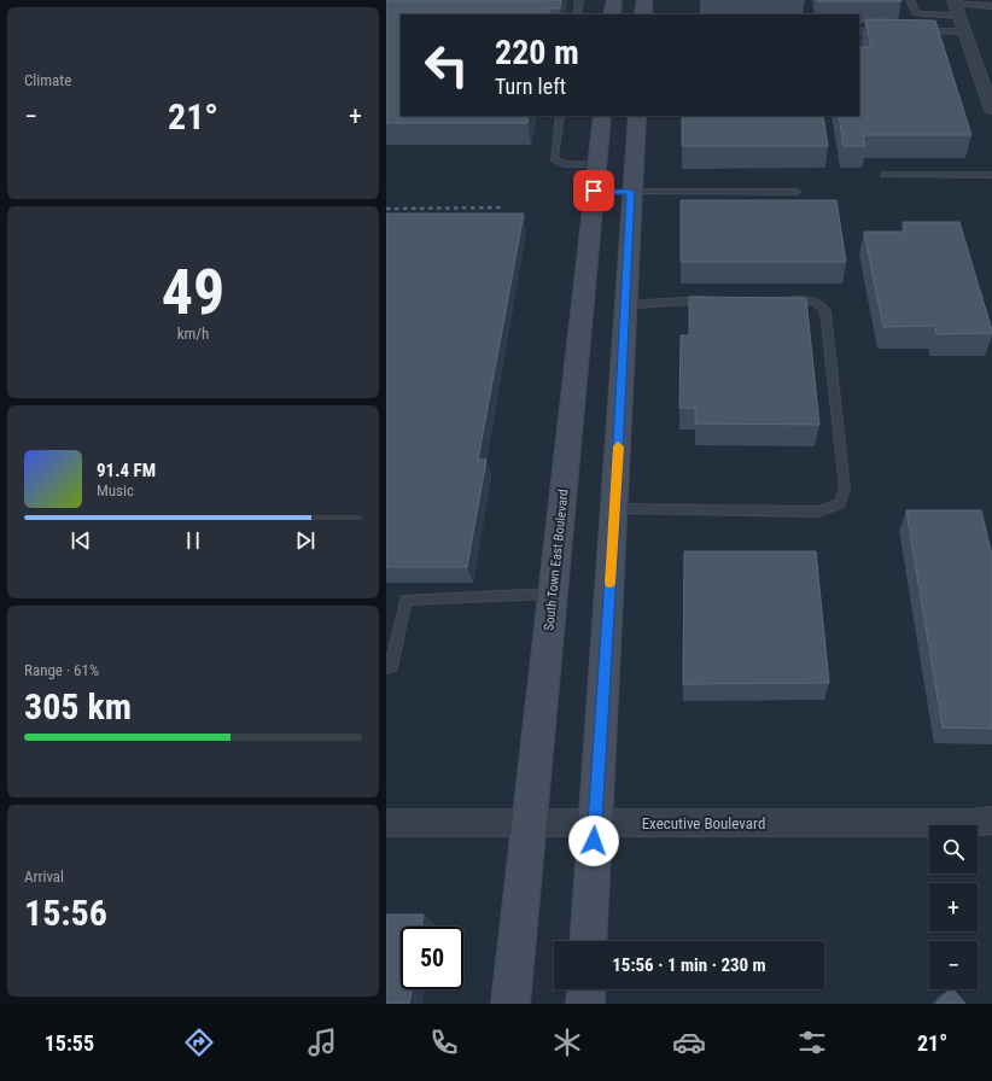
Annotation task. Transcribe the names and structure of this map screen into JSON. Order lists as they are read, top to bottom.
{
  "streets": {
    "main road": ["South Town East Boulevard"],
    "street": ["Executive Boulevard"]
  },
  "crossings": [
    ["South Town East Boulevard", "Executive Boulevard"]
  ],
  "page": {
    "tile": [
      "Climate",
      ["49", "km/h"],
      ["Range · 61%", "305 km"],
      ["Arrival", "15:56"]
    ],
    "turn": ["220 m", "Turn left"],
    "heat": ["−", "21°", "+"],
    "song": ["91.4 FM", "Music"],
    "map_buttons": ["+", "−"],
    "limit": "50",
    "trip": "15:56 · 1 min · 230 m",
    "tabs": ["15:55", "21°"]
  }
}
